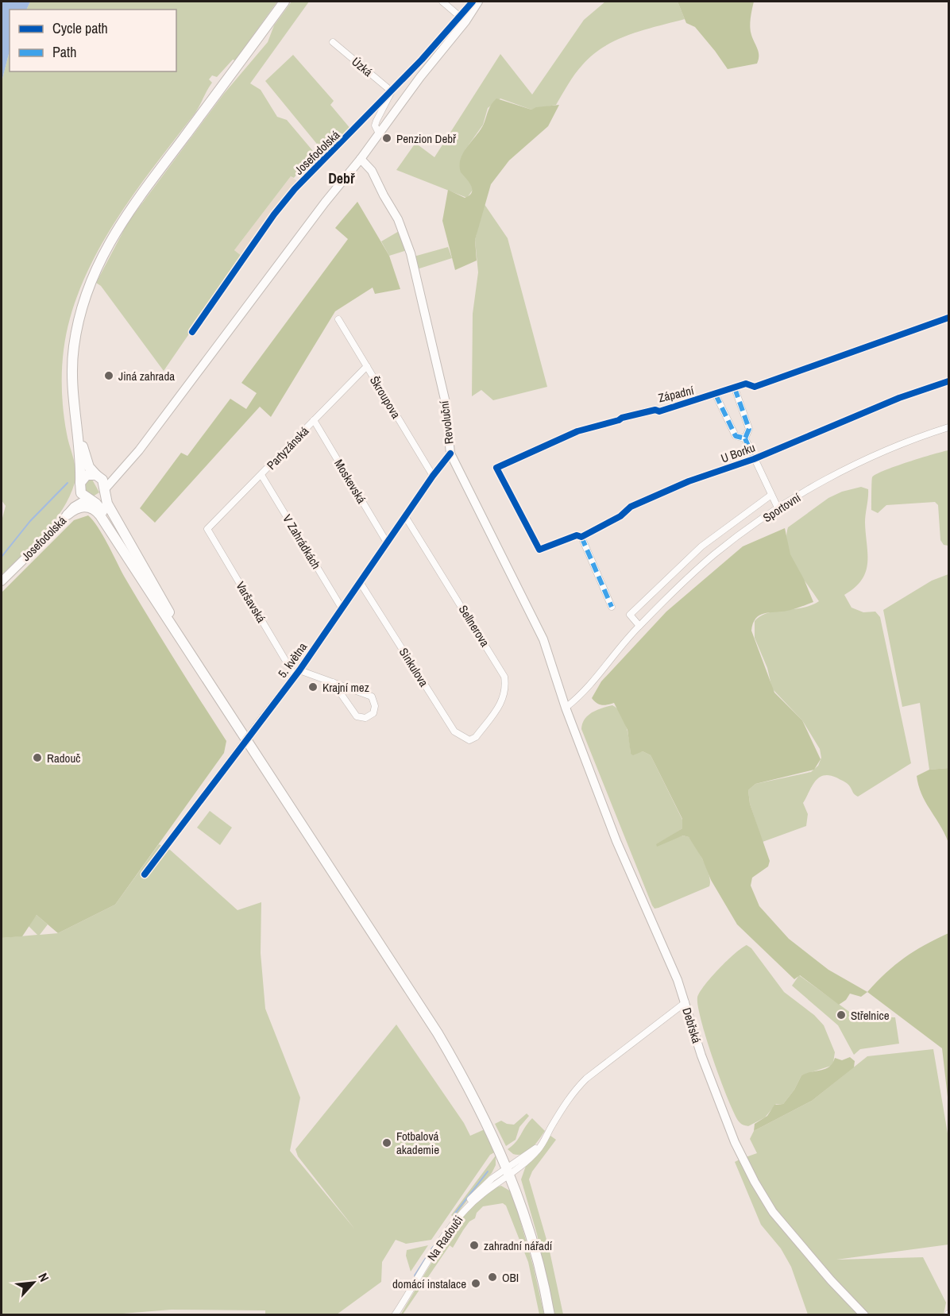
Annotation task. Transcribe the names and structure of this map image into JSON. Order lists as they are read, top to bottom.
{
  "streets": {
    "main road": ["Josefodolská", "Revoluční", "Debřská"],
    "street": [
      "Úzká",
      "Západní",
      "Škroupova",
      "Partyzánská",
      "U Borku",
      "Moskevská",
      "Sportovní",
      "V Zahrádkách",
      "Varšavská",
      "Sellnerova",
      "5. května",
      "Sinkulova",
      "Na Radouči"
    ]
  },
  "crossings": [
    ["Úzká", "Josefodolská"],
    ["Západní", "U Borku"],
    ["Škroupova", "Partyzánská"],
    ["Škroupova", "5. května"],
    ["Revoluční", "Sportovní"],
    ["Revoluční", "5. května"],
    ["Revoluční", "Debřská"],
    ["Partyzánská", "Moskevská"],
    ["Partyzánská", "V Zahrádkách"],
    ["Partyzánská", "Varšavská"],
    ["U Borku", "Sportovní"],
    ["Moskevská", "5. května"],
    ["Sportovní", "Debřská"],
    ["V Zahrádkách", "5. května"],
    ["Varšavská", "5. května"],
    ["Sellnerova", "5. května"],
    ["Sellnerova", "Sinkulova"],
    ["5. května", "Sinkulova"],
    ["Debřská", "Na Radouči"]
  ],
  "districts": ["Debř"],
  "places": [
    "Penzion Debř",
    "Jiná zahrada",
    "Krajní mez",
    "Radouč",
    "Střelnice",
    "Fotbalová akademie",
    "zahradní nářadí",
    "OBI",
    "domácí instalace"
  ],
  "legend": ["Cycle path", "Path"],
  "north": "top right"
}
